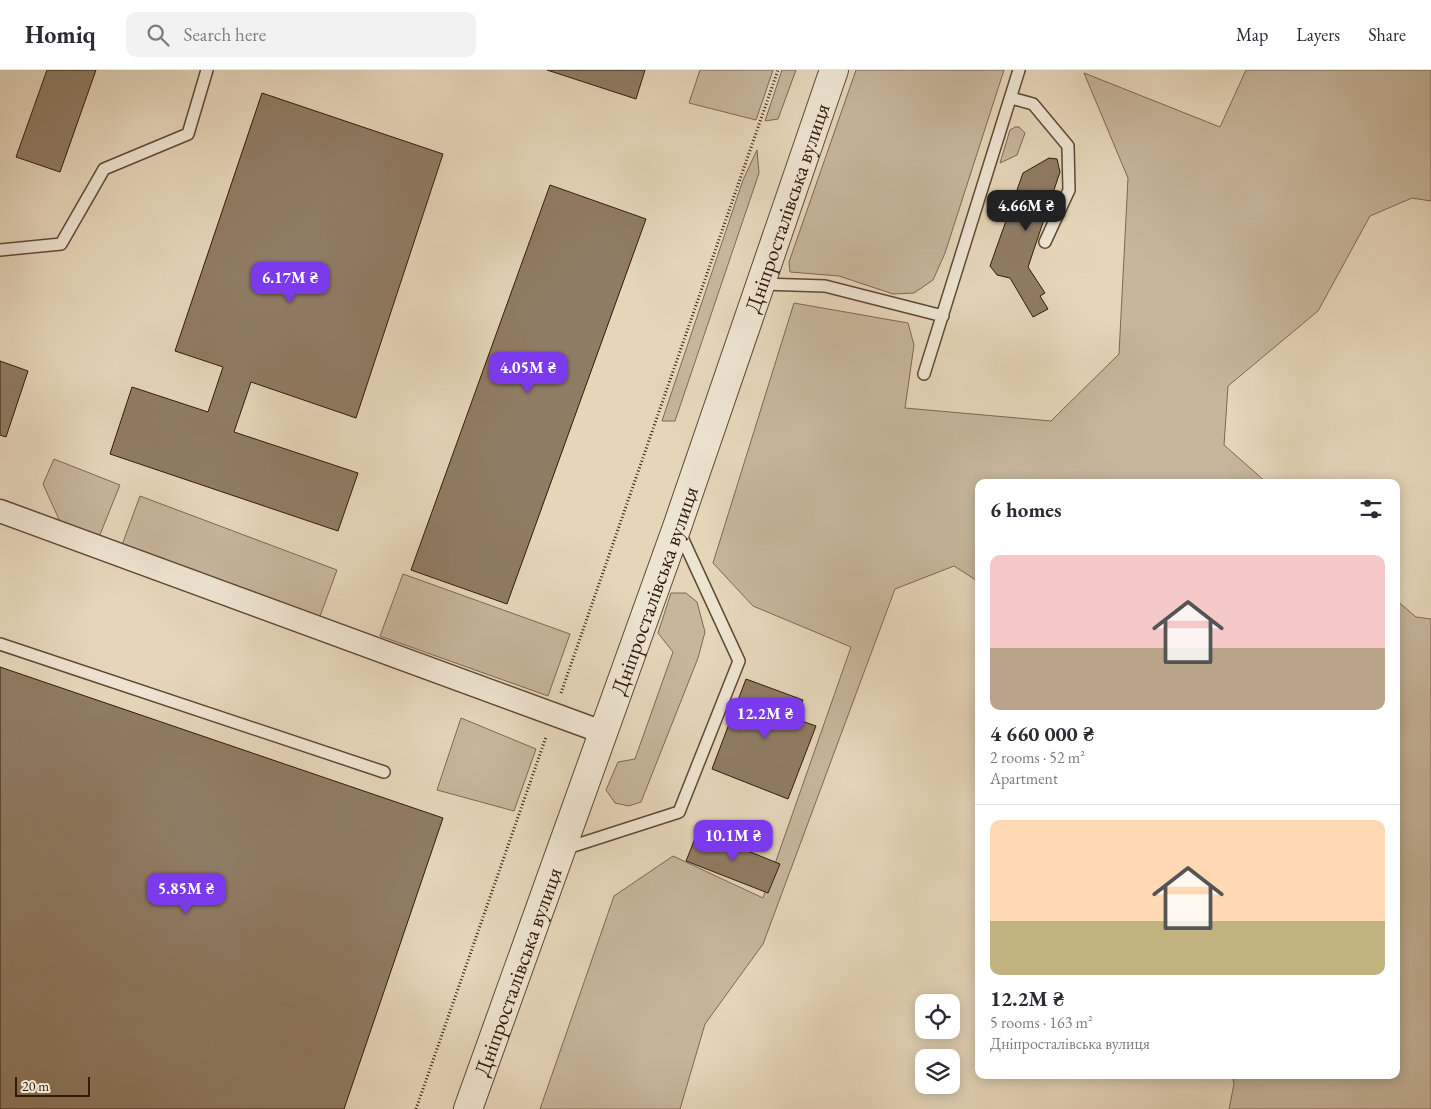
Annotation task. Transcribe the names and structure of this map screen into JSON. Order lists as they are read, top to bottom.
{
  "streets": {
    "street": ["Дніпросталівська вулиця"]
  },
  "scale_bar": "20 m",
  "page": {
    "header": "Homiq",
    "search": "Search here",
    "nav": ["Map", "Layers", "Share"],
    "price": [
      "4.66M ₴",
      "6.17M ₴",
      "4.05M ₴",
      "12.2M ₴",
      "10.1M ₴",
      "5.85M ₴"
    ],
    "heading": "6 homes",
    "list": [
      {
        "name": "4 660 000 ₴",
        "note": "2 rooms · 52 m² · Apartment"
      },
      {
        "name": "12.2M ₴",
        "note": "5 rooms · 163 m² · Дніпросталівська вулиця"
      }
    ],
    "scale": "20 m"
  }
}
